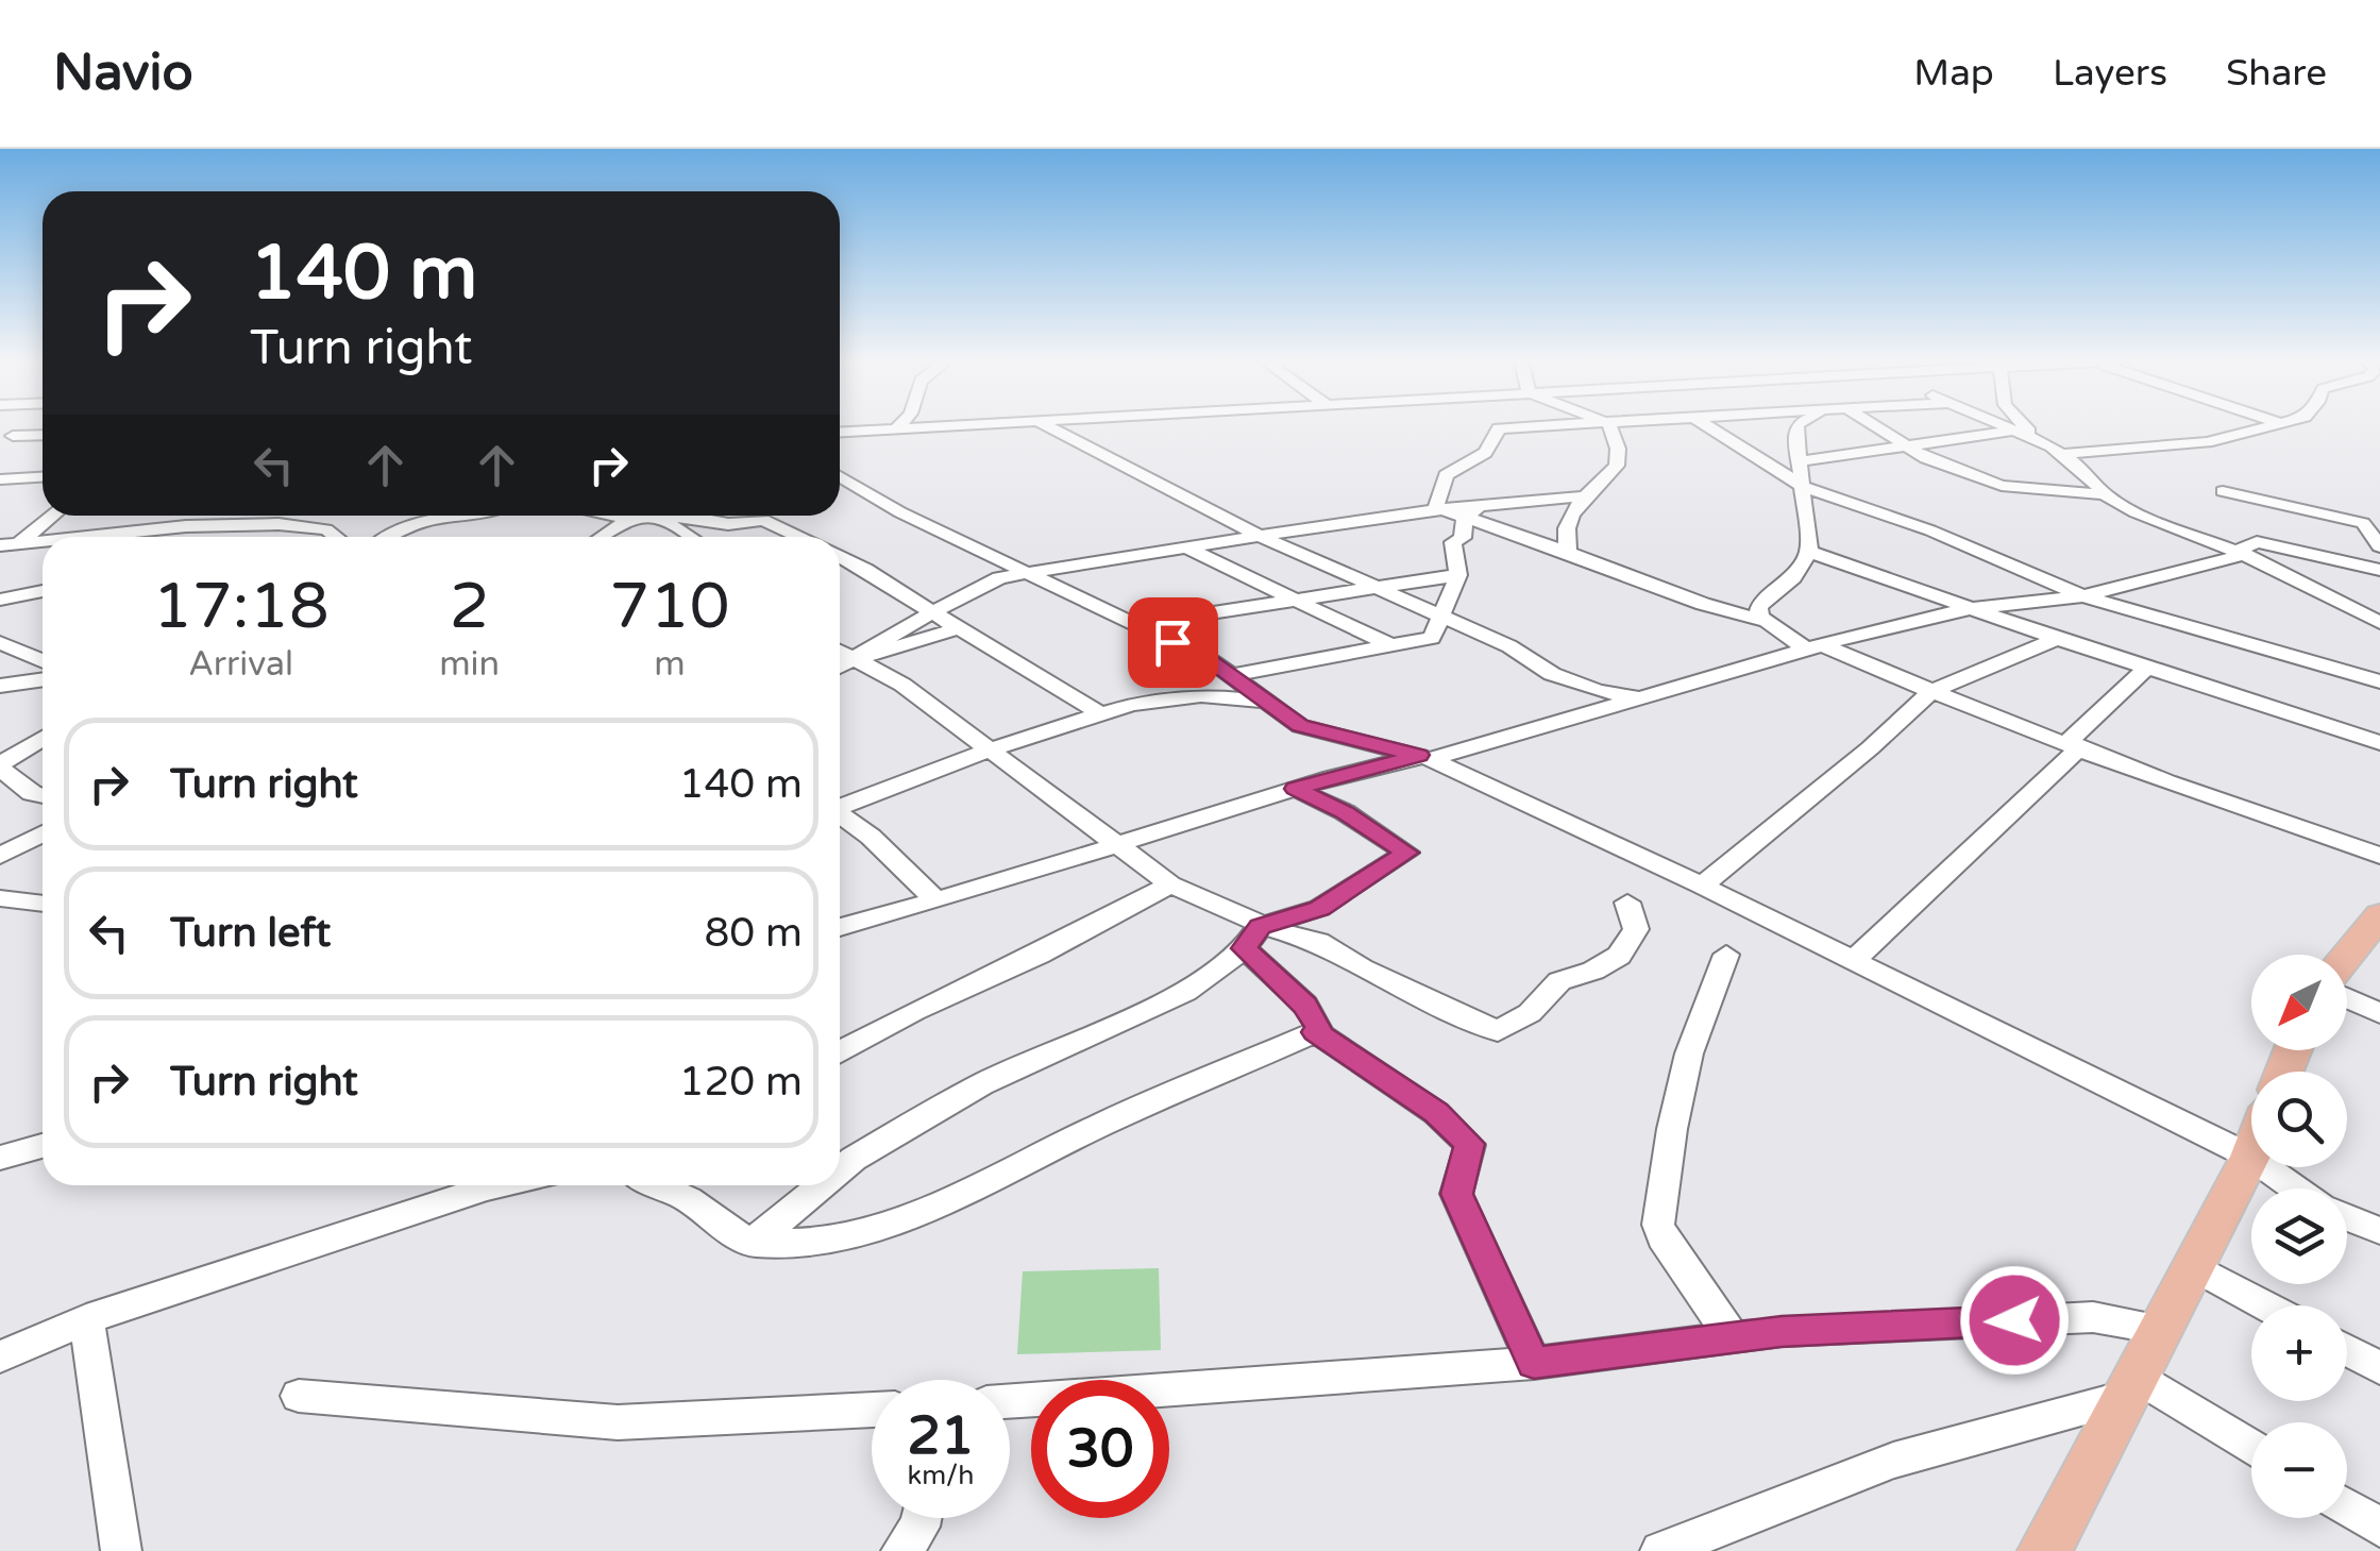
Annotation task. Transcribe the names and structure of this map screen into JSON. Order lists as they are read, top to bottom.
{
  "north": "bottom left",
  "page": {
    "header": "Navio",
    "nav": ["Map", "Layers", "Share"],
    "turn": ["140 m", "Turn right"],
    "eta": [
      "17:18",
      "Arrival",
      "2",
      "min",
      "710",
      "m"
    ],
    "list": [
      {
        "name": "Turn right",
        "value": "140 m"
      },
      {
        "name": "Turn left",
        "value": "80 m"
      },
      {
        "name": "Turn right",
        "value": "120 m"
      }
    ],
    "map_buttons": ["+", "−"],
    "speed": "21 km/h",
    "limit": "30"
  }
}
